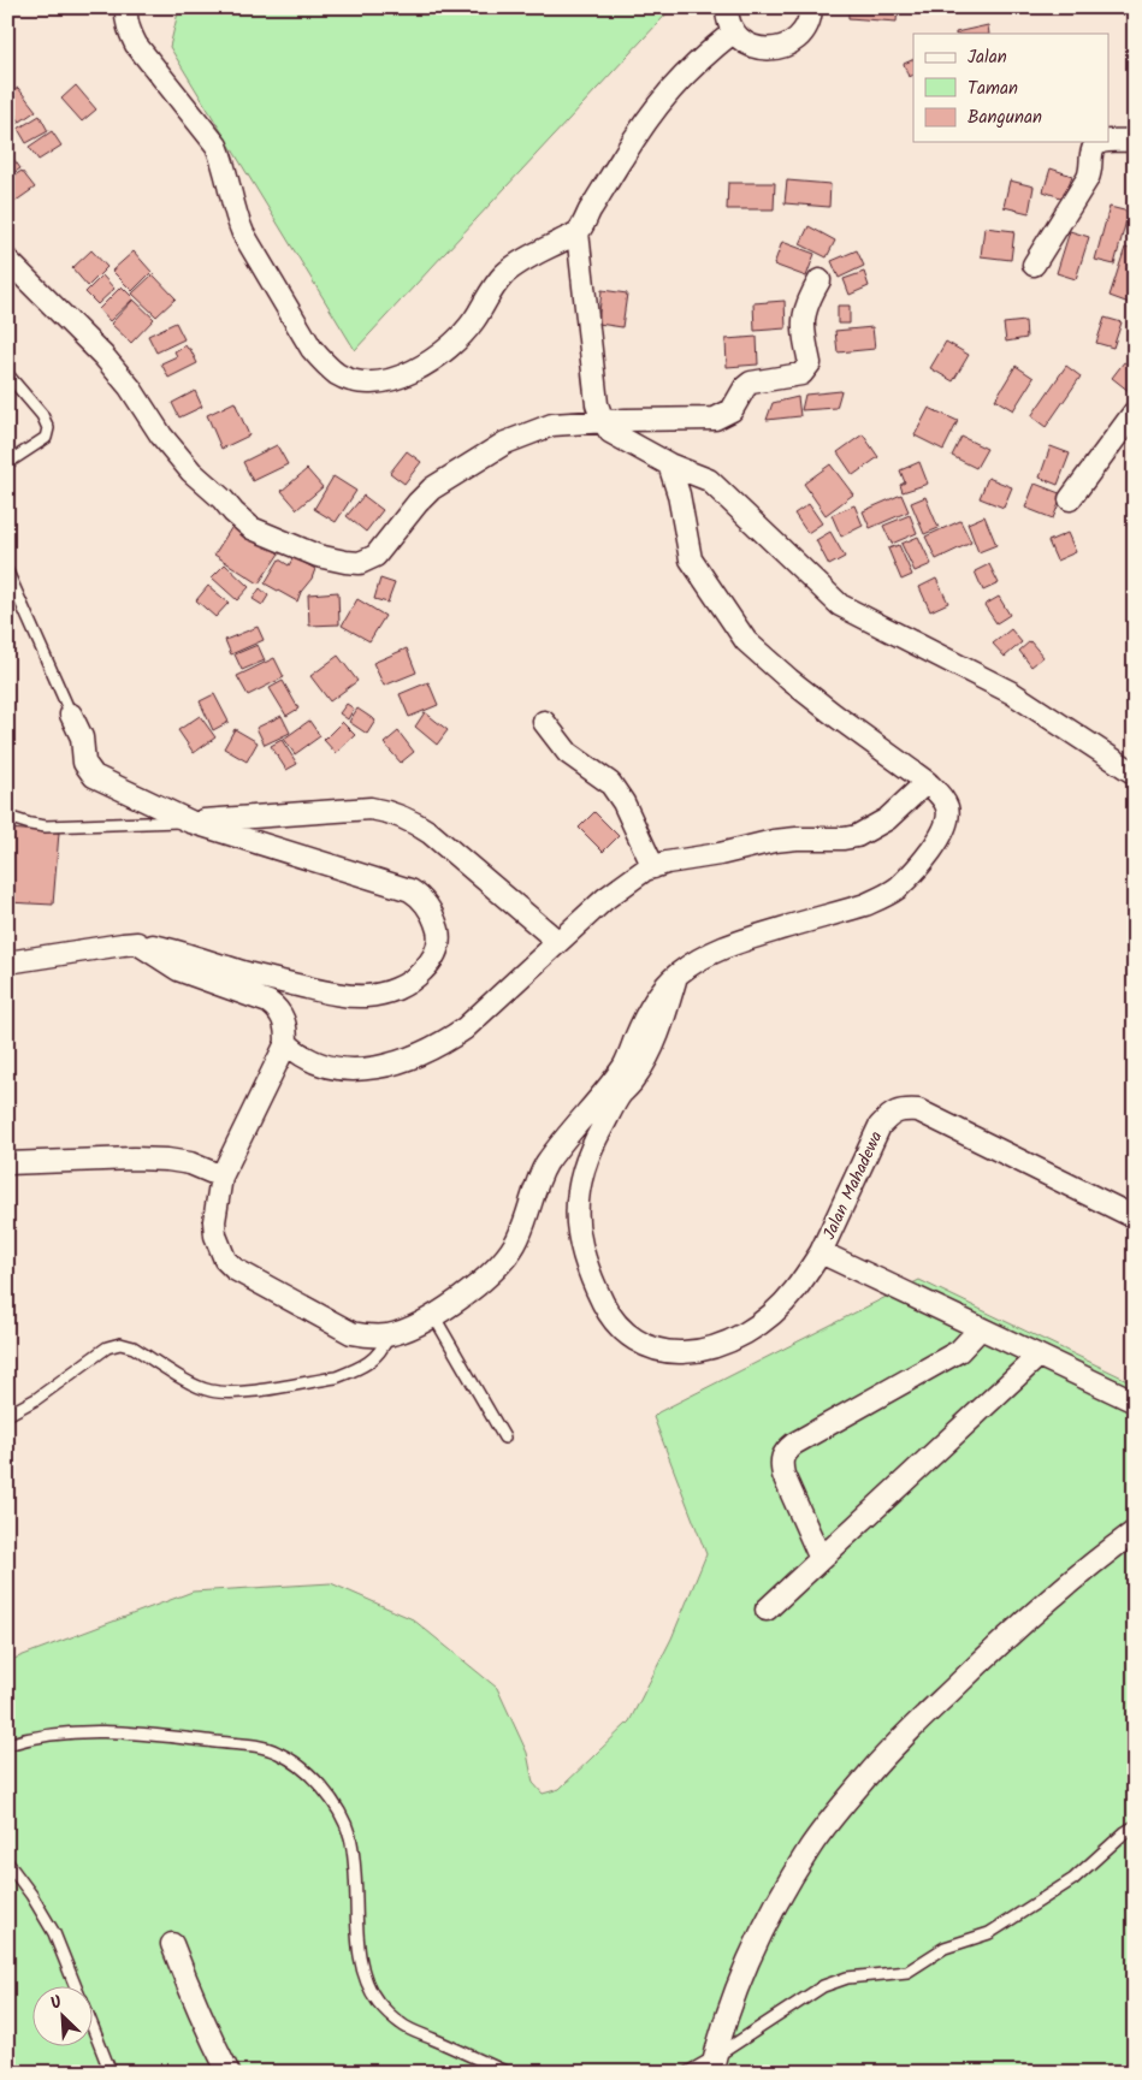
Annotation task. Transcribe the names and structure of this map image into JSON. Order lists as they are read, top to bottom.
{
  "streets": {
    "street": ["Jalan Mahadewa"]
  },
  "legend": ["Jalan", "Taman", "Bangunan"],
  "north": "top left"
}
